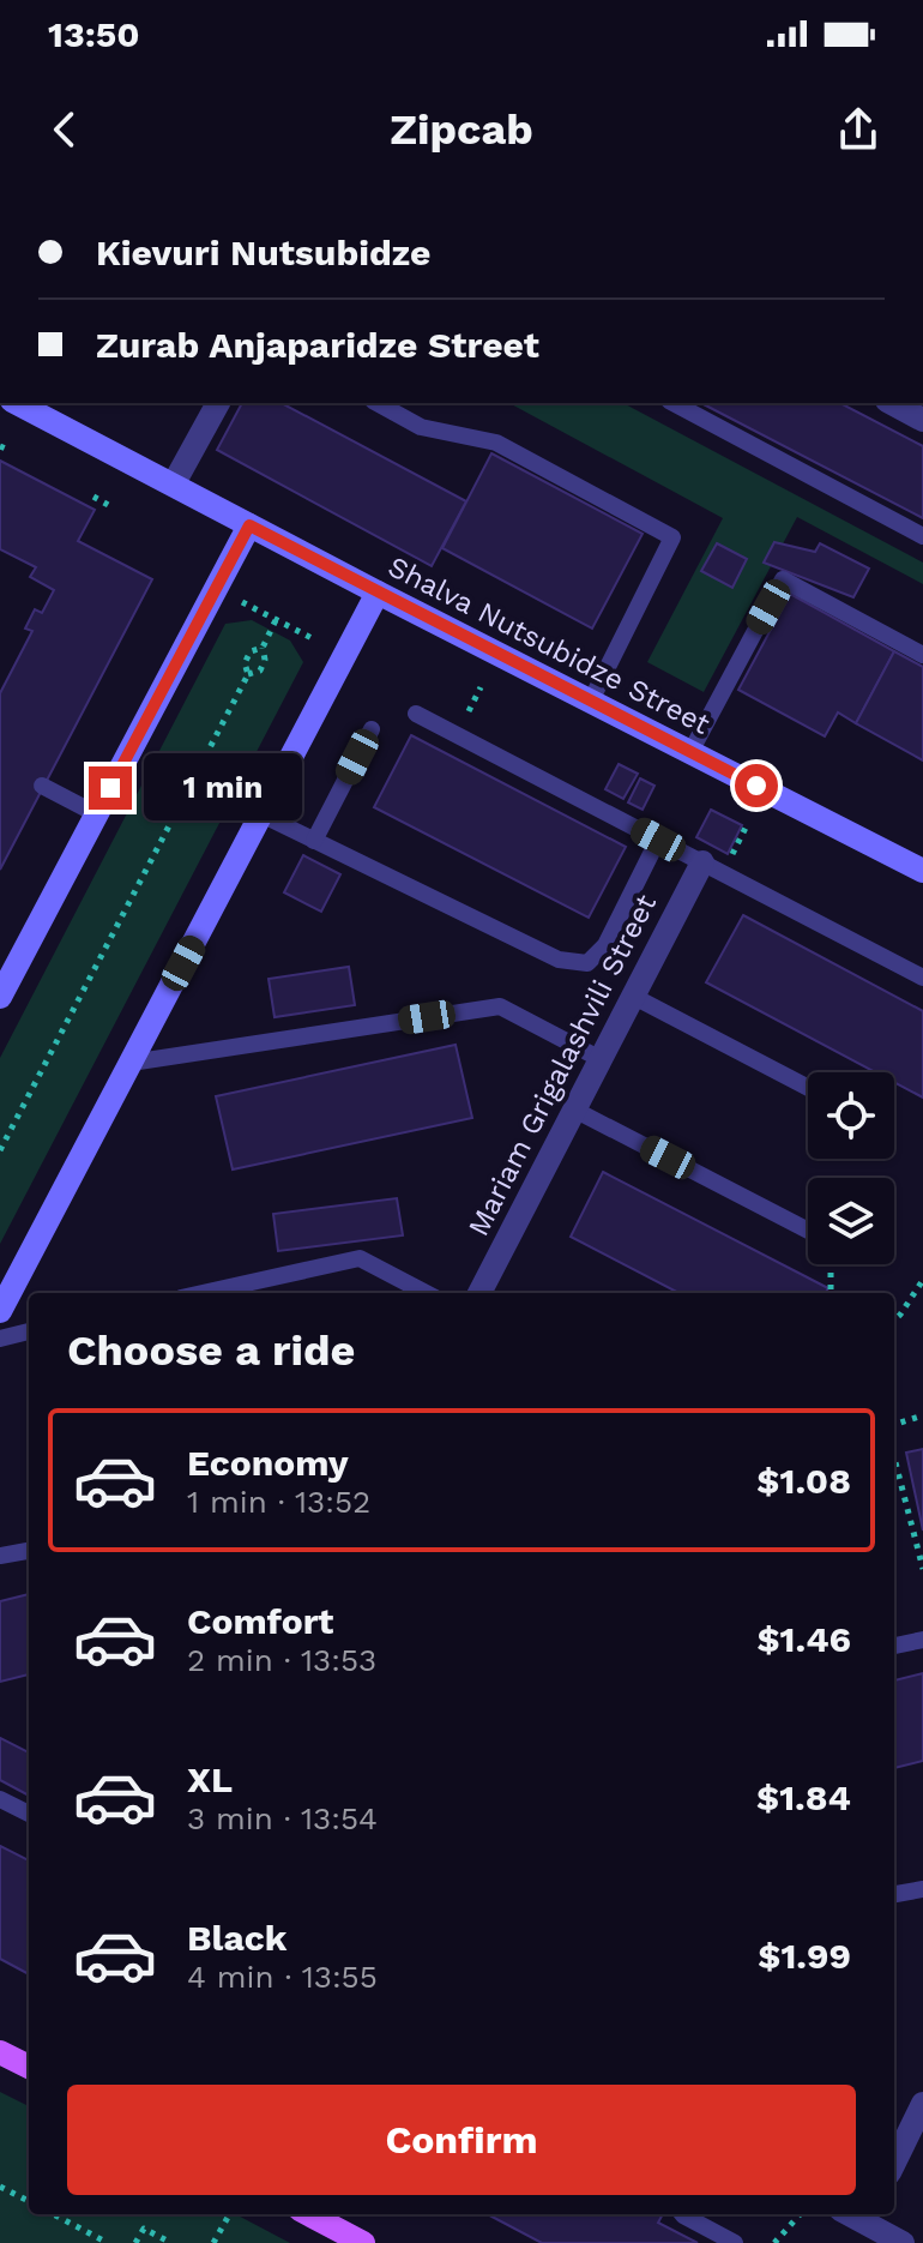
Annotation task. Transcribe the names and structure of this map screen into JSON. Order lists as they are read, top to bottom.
{
  "streets": {
    "main road": ["Shalva Nutsubidze Street"],
    "street": ["Mariam Grigalashvili Street"]
  },
  "page": {
    "status": "13:50",
    "header": "Zipcab",
    "banner": ["Kievuri Nutsubidze", "Zurab Anjaparidze Street"],
    "bubble": "1 min",
    "heading": "Choose a ride",
    "list": [
      {
        "name": "Economy",
        "note": "1 min · 13:52",
        "value": "$1.08"
      },
      {
        "name": "Comfort",
        "note": "2 min · 13:53",
        "value": "$1.46"
      },
      {
        "name": "XL",
        "note": "3 min · 13:54",
        "value": "$1.84"
      },
      {
        "name": "Black",
        "note": "4 min · 13:55",
        "value": "$1.99"
      }
    ],
    "buttons": "Confirm"
  }
}
